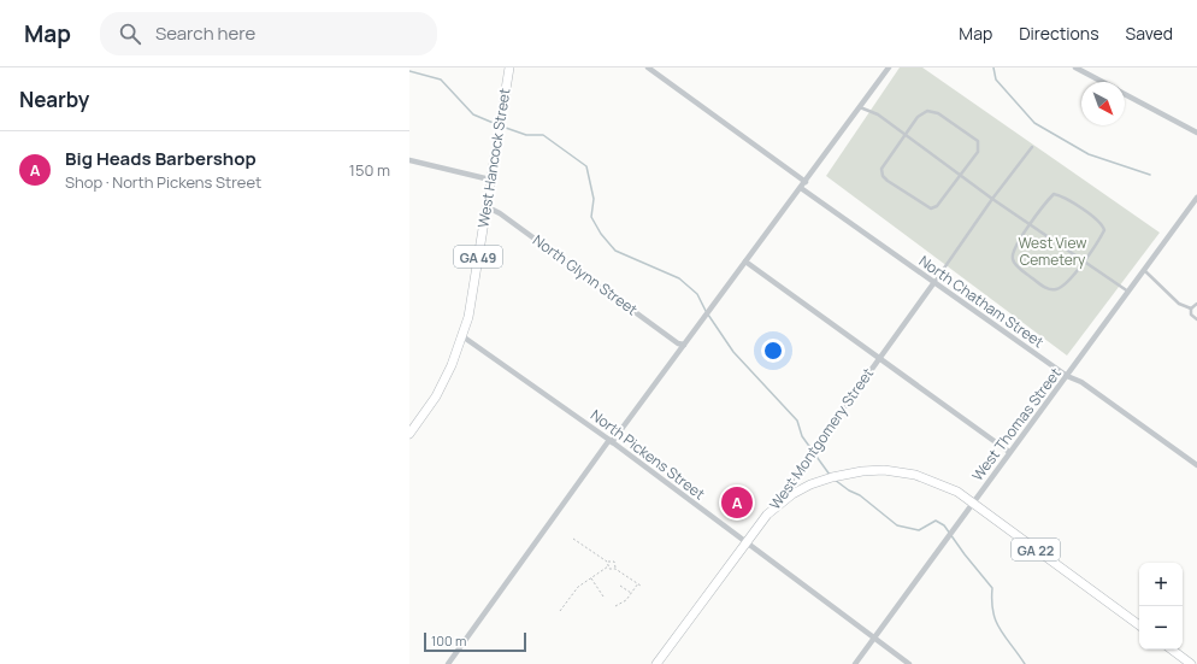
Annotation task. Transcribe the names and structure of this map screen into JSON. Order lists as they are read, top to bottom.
{
  "streets": {
    "main road": [
      "West Hancock Street",
      "GA 49",
      "West Montgomery Street",
      "GA 22"
    ],
    "street": [
      "North Glynn Street",
      "North Chatham Street",
      "West Thomas Street",
      "North Pickens Street"
    ]
  },
  "crossings": [
    ["West Hancock Street", "North Glynn Street"],
    ["West Hancock Street", "North Pickens Street"],
    ["North Chatham Street", "West Thomas Street"],
    ["North Chatham Street", "West Montgomery Street"],
    ["West Thomas Street", "North Pickens Street"],
    ["West Thomas Street", "GA 22"],
    ["West Montgomery Street", "North Pickens Street"],
    ["West Montgomery Street", "GA 22"]
  ],
  "parks": ["West View Cemetery"],
  "scale_bar": "100 m",
  "north": "bottom right",
  "page": {
    "header": "Map",
    "search": "Search here",
    "nav": ["Map", "Directions", "Saved"],
    "heading": "Nearby",
    "list": [
      {
        "mark": "A",
        "name": "Big Heads Barbershop",
        "note": "Shop · North Pickens Street",
        "value": "150 m"
      }
    ],
    "pins": "A",
    "map_buttons": ["+", "−"],
    "scale": "100 m"
  }
}
